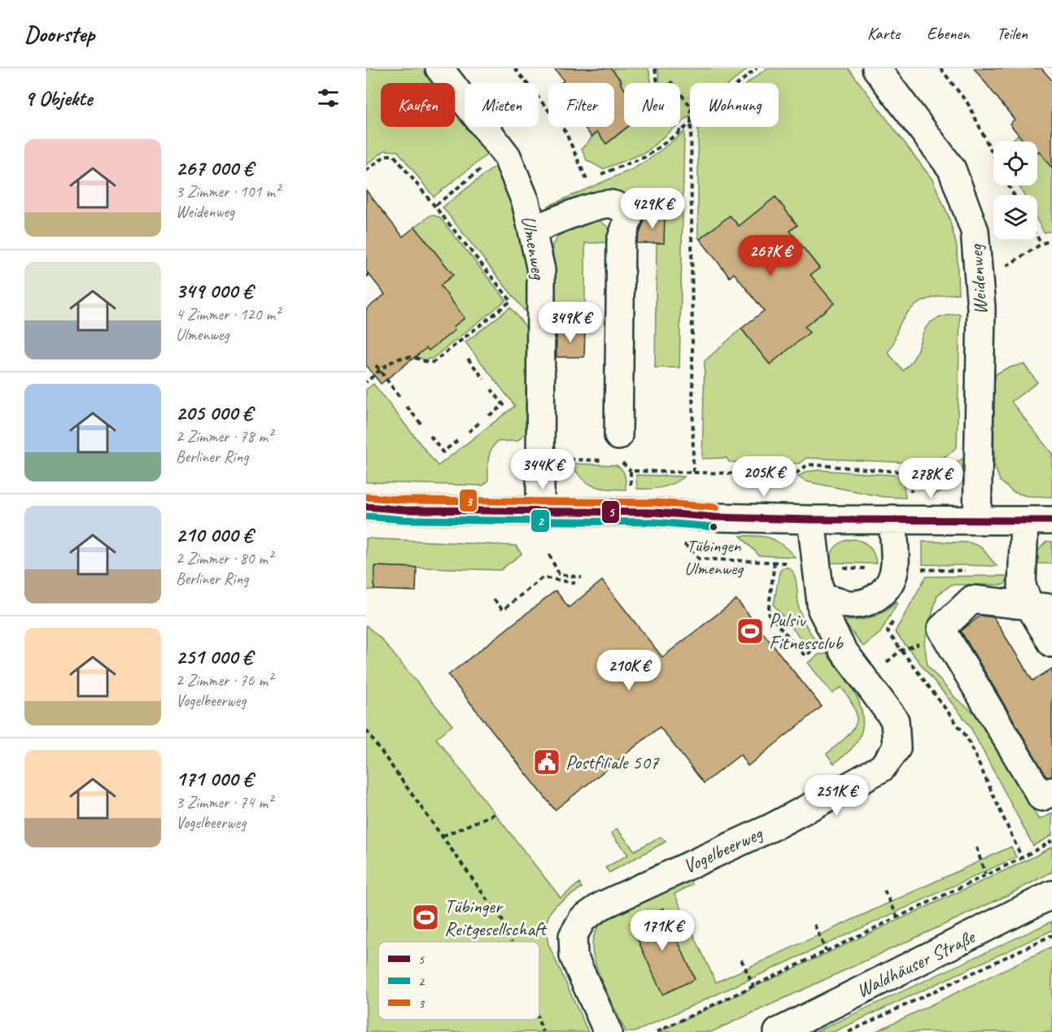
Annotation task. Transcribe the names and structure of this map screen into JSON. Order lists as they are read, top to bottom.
{
  "streets": {
    "street": [
      "Ulmenweg",
      "Weidenweg",
      "Vogelbeerweg",
      "Waldhäuser Straße"
    ]
  },
  "places": {
    "other": ["Tübingen Ulmenweg"],
    "sports": ["Pulsiv Fitnessclub", "Tübinger Reitgesellschaft"],
    "public building": ["Postfiliale 507"]
  },
  "lines": ["transit line 3", "transit line 5", "transit line 2"],
  "legend": ["5", "2", "3"],
  "page": {
    "header": "Doorstep",
    "nav": ["Karte", "Ebenen", "Teilen"],
    "heading": "9 Objekte",
    "chip": [
      "Kaufen",
      "Mieten",
      "Filter",
      "Neu",
      "Wohnung"
    ],
    "list": [
      {
        "name": "267 000 €",
        "note": "3 Zimmer · 101 m² · Weidenweg"
      },
      {
        "name": "349 000 €",
        "note": "4 Zimmer · 120 m² · Ulmenweg"
      },
      {
        "name": "205 000 €",
        "note": "2 Zimmer · 78 m² · Berliner Ring"
      },
      {
        "name": "210 000 €",
        "note": "2 Zimmer · 80 m² · Berliner Ring"
      },
      {
        "name": "251 000 €",
        "note": "2 Zimmer · 76 m² · Vogelbeerweg"
      },
      {
        "name": "171 000 €",
        "note": "3 Zimmer · 74 m² · Vogelbeerweg"
      }
    ],
    "price": [
      "429K €",
      "267K €",
      "349K €",
      "344K €",
      "205K €",
      "278K €",
      "210K €",
      "251K €",
      "171K €"
    ]
  }
}
